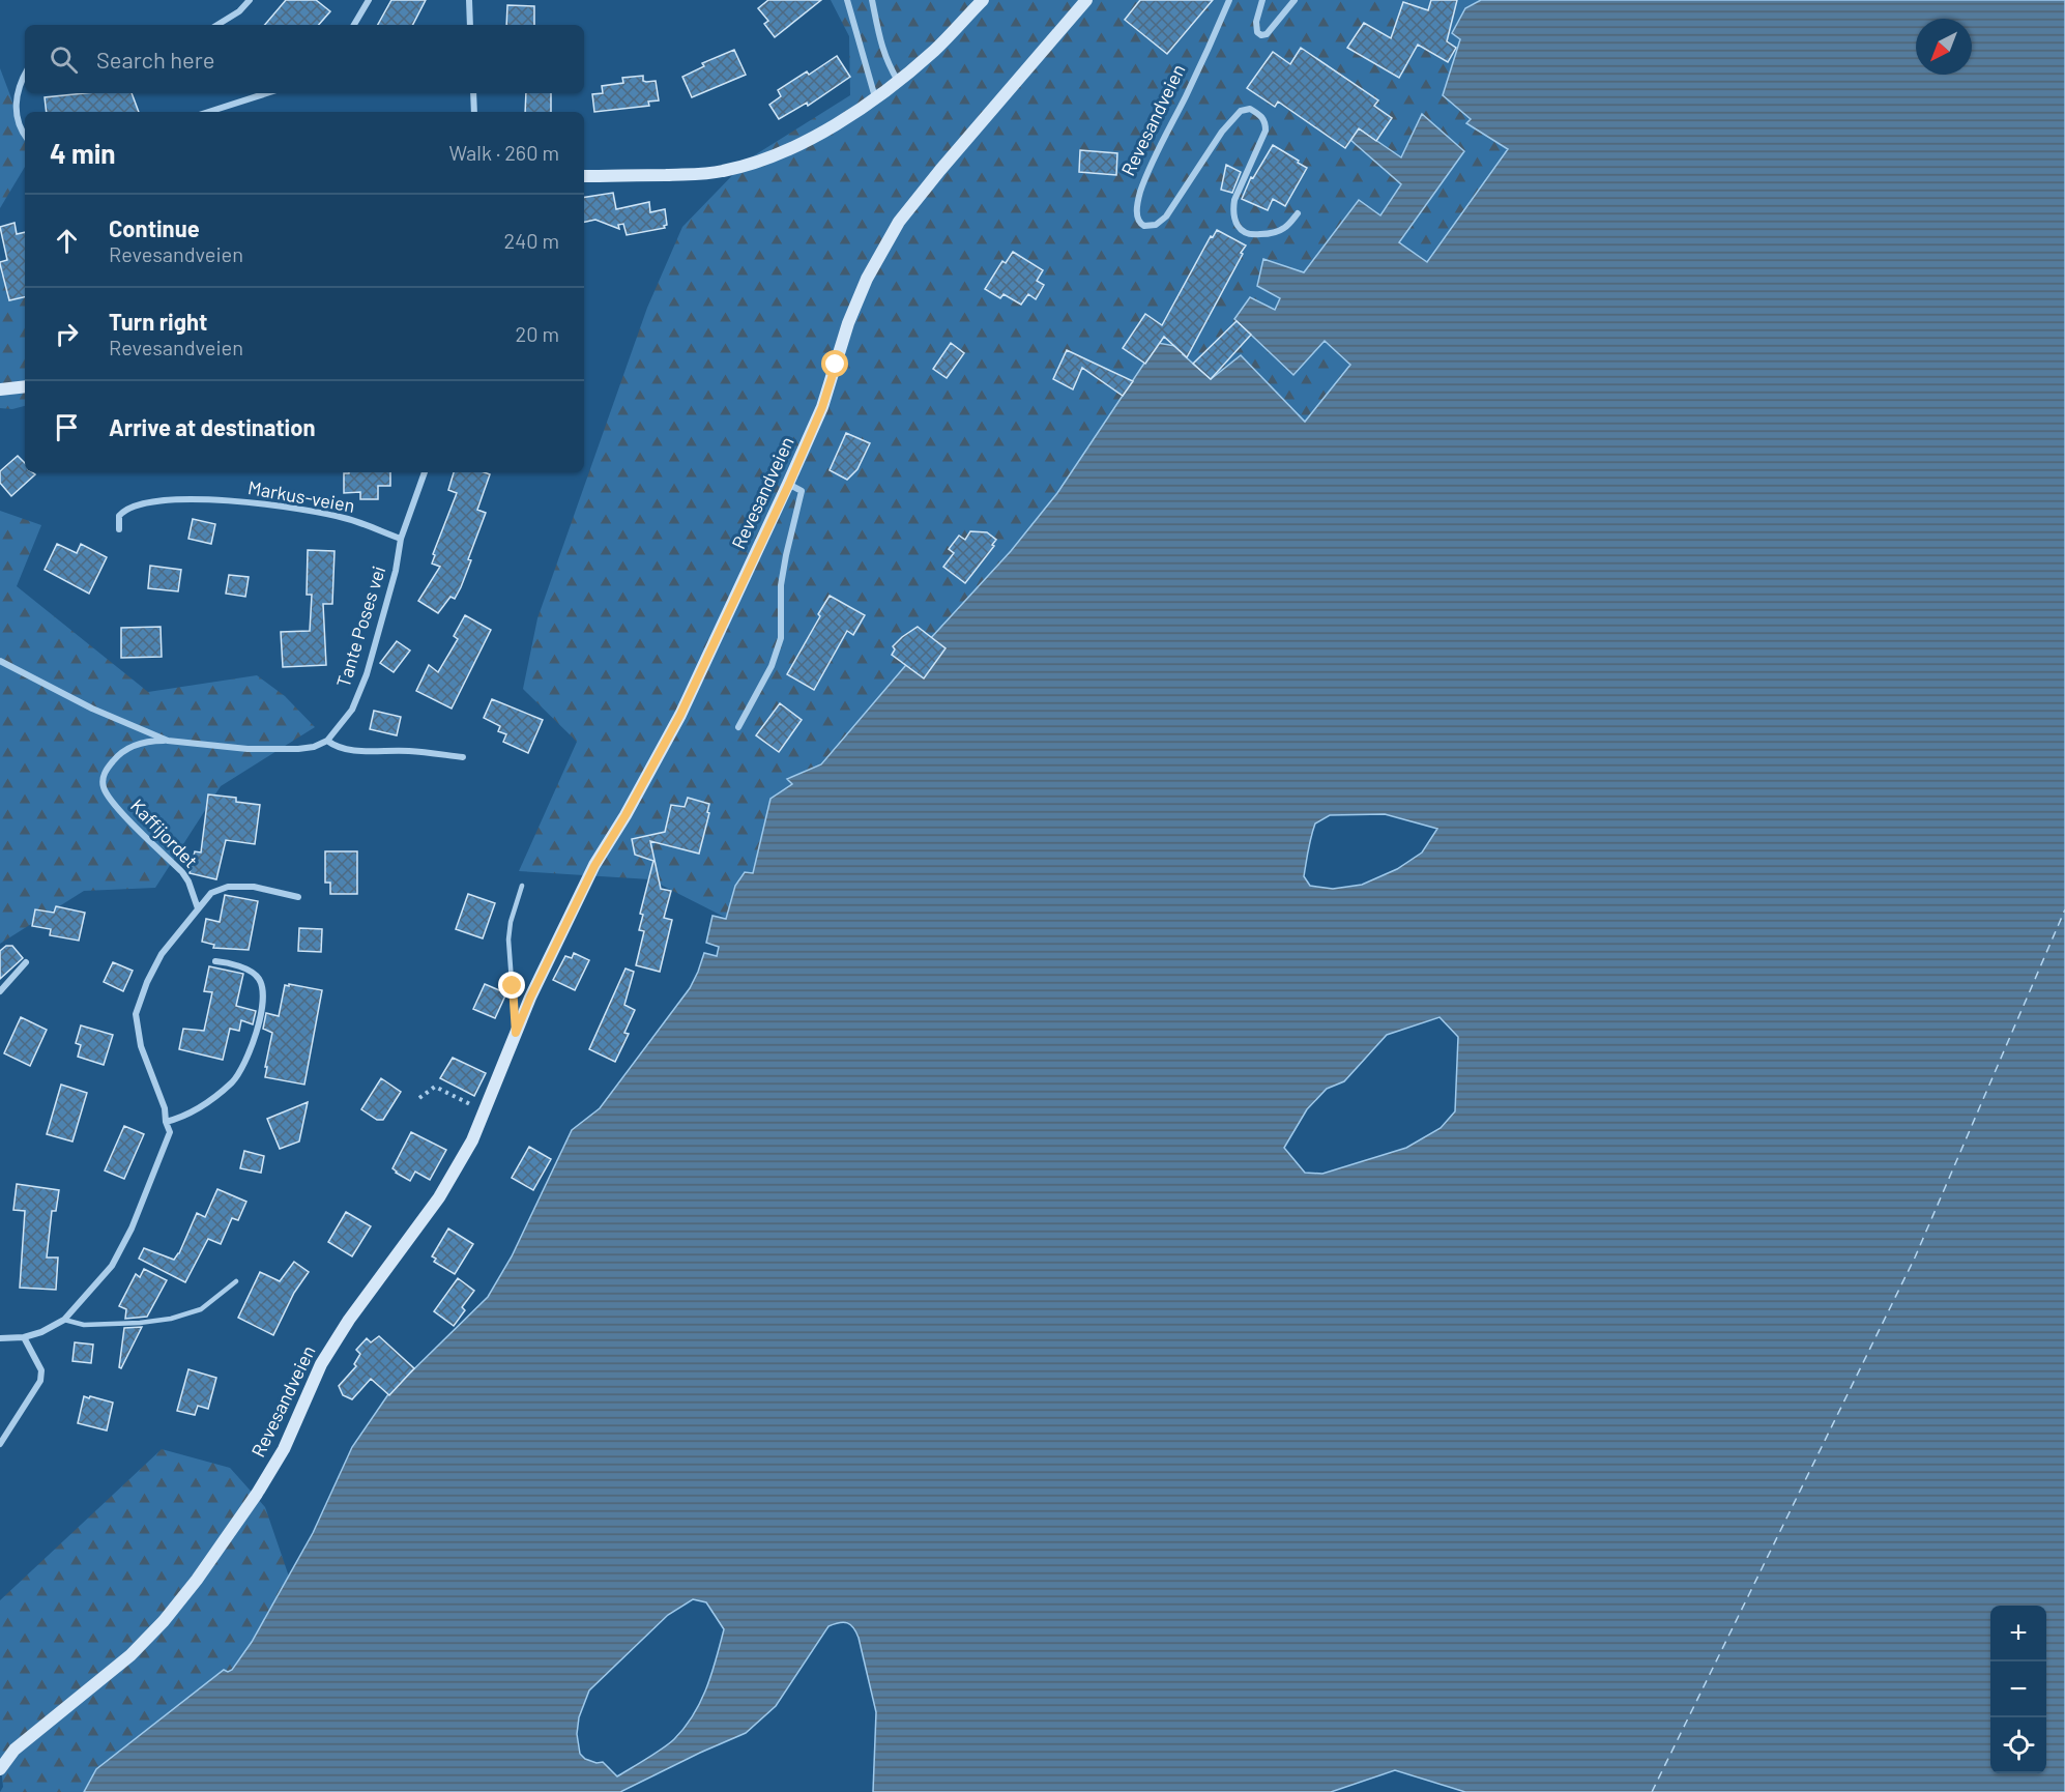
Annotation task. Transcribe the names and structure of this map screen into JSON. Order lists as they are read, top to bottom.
{
  "streets": {
    "main road": ["Revesandveien"],
    "street": ["Markus-veien", "Tante Poses vei", "Kaffijordet"]
  },
  "crossings": [
    ["Markus-veien", "Tante Poses vei"]
  ],
  "north": "bottom left",
  "page": {
    "search": "Search here",
    "heading": ["4 min", "Walk · 260 m"],
    "list": [
      ["Continue", "Revesandveien", "240 m"],
      ["Turn right", "Revesandveien", "20 m"],
      "Arrive at destination"
    ],
    "map_buttons": ["+", "−"]
  }
}
